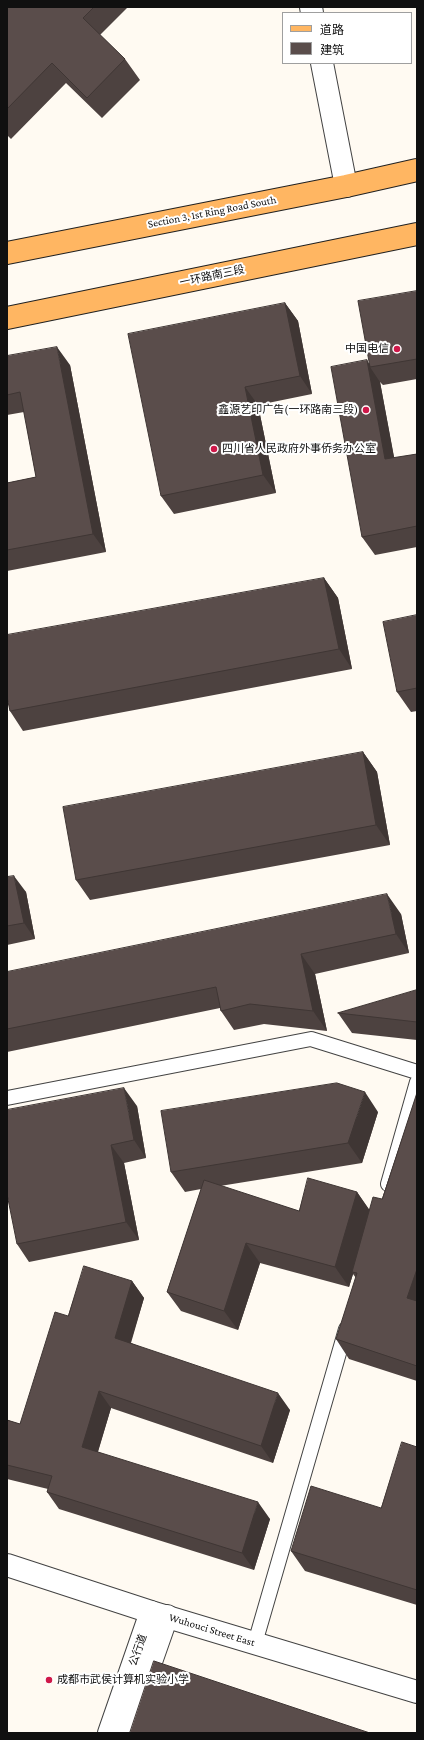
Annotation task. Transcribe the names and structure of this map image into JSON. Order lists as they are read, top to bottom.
{
  "streets": {
    "main road": ["Section 3, 1st Ring Road South", "一环路南三段"],
    "street": ["Wuhouci Street East", "公行道"]
  },
  "crossings": [
    ["Wuhouci Street East", "公行道"]
  ],
  "places": [
    "中国电信",
    "鑫源艺印广告(一环路南三段)",
    "四川省人民政府外事侨务办公室",
    "成都市武侯计算机实验小学"
  ],
  "legend": ["道路", "建筑"]
}
